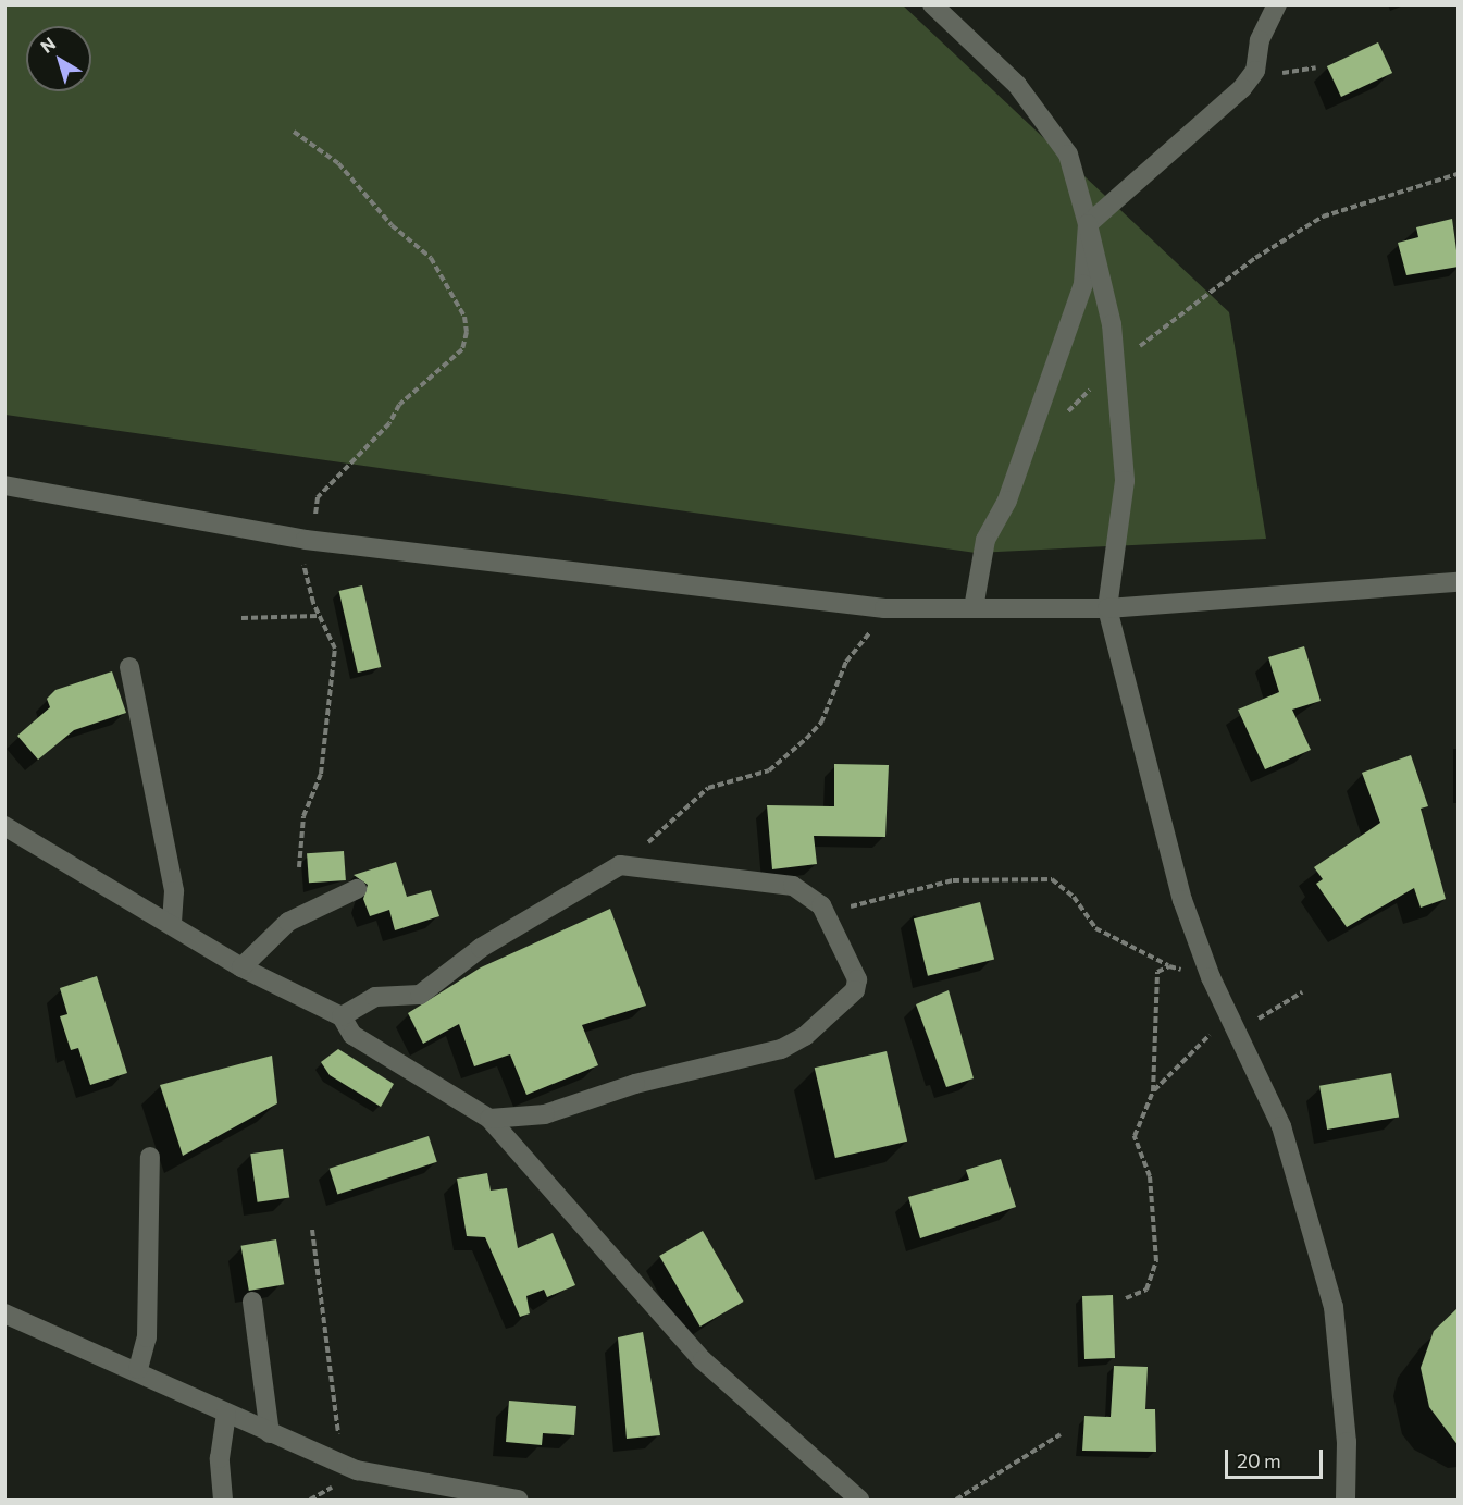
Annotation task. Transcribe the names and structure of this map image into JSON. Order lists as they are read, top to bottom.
{
  "scale_bar": "20 m",
  "north": "top left"
}
